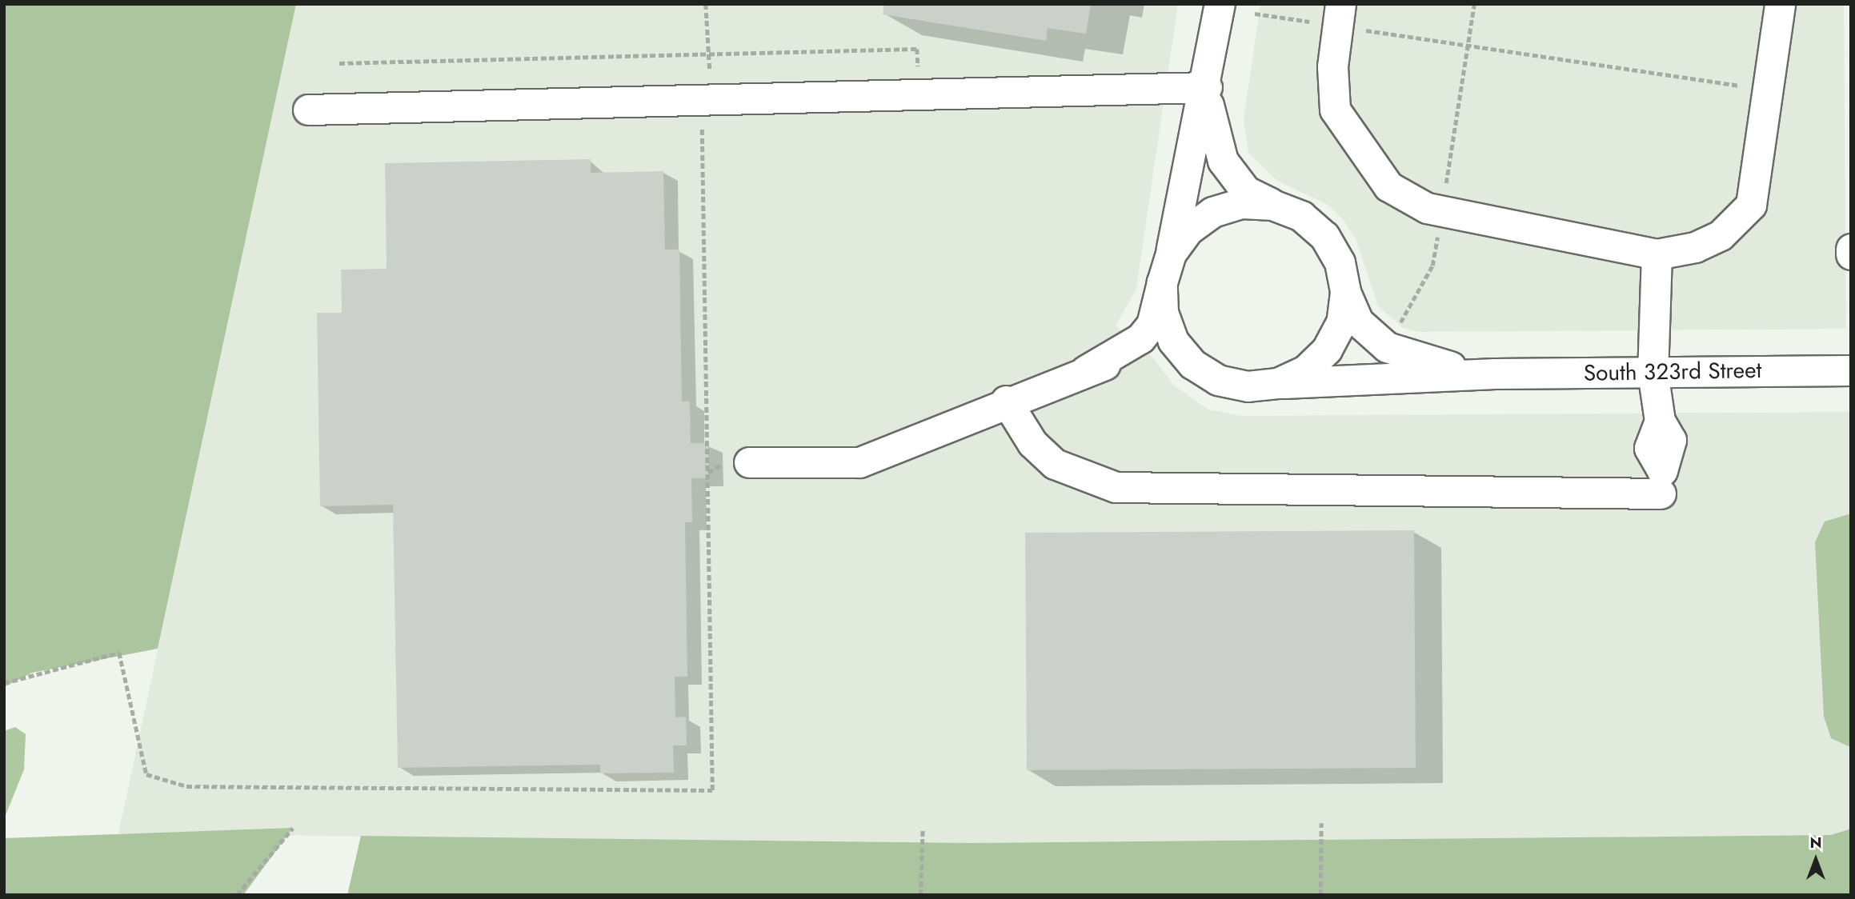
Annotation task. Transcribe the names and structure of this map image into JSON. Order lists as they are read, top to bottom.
{
  "streets": {
    "street": ["South 323rd Street"]
  },
  "north": "top"
}
